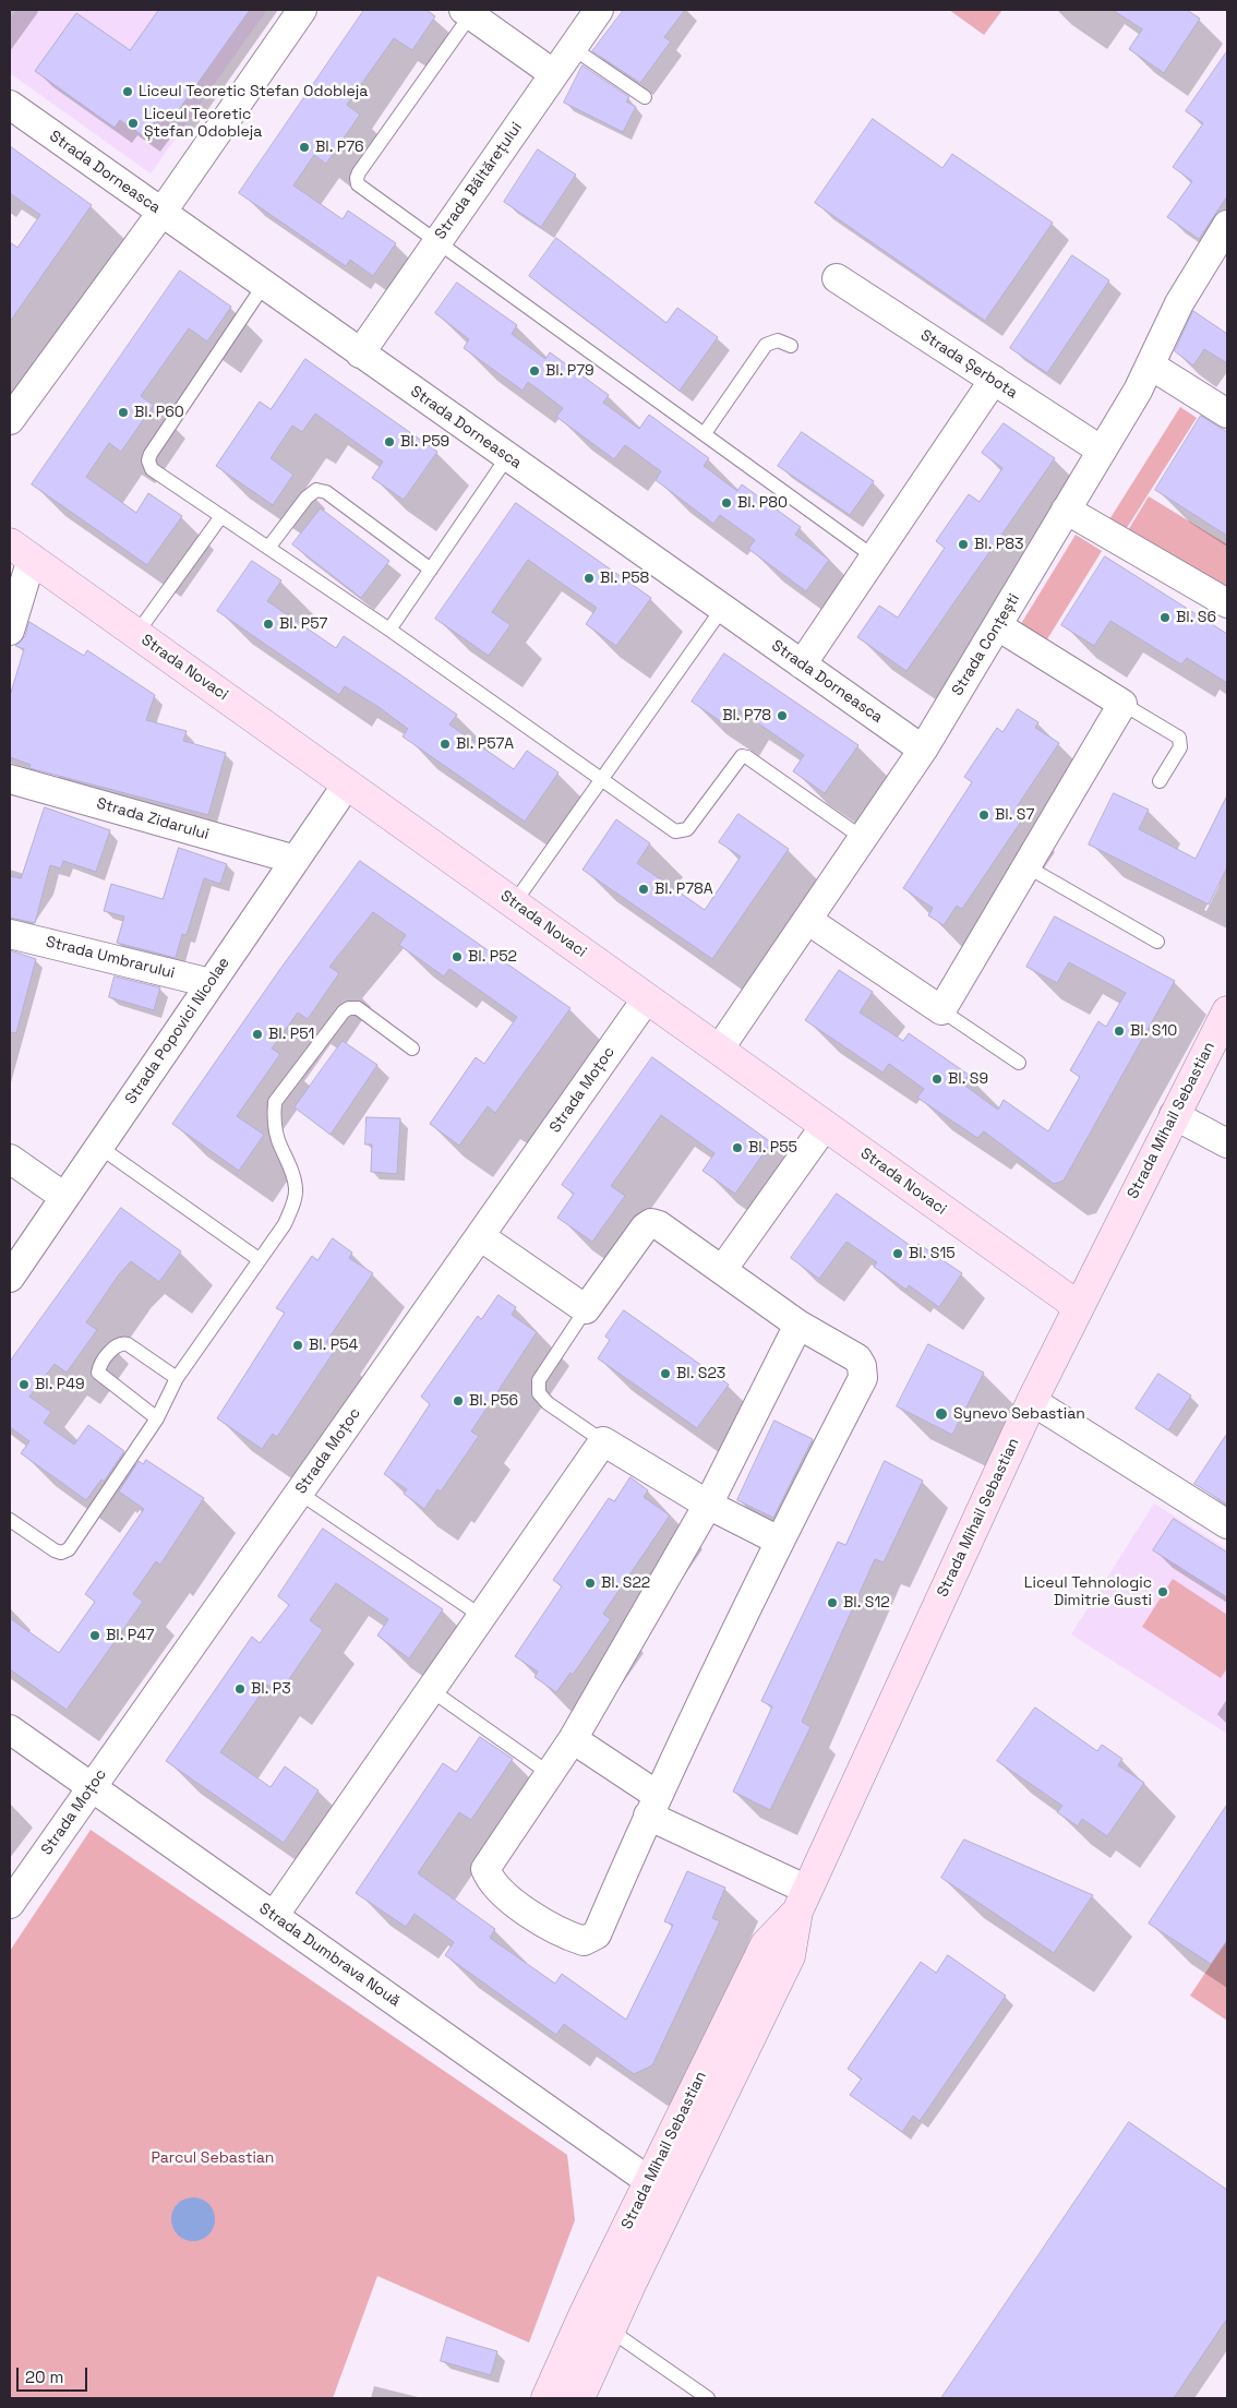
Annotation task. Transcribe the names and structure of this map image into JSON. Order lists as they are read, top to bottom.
{
  "streets": {
    "main road": ["Strada Novaci", "Strada Mihail Sebastian"],
    "street": [
      "Strada Dorneasca",
      "Strada Băltărețului",
      "Strada Șerbota",
      "Strada Conțești",
      "Strada Zidarului",
      "Strada Umbrarului",
      "Strada Popovici Nicolae",
      "Strada Moțoc",
      "Strada Dumbrava Nouă"
    ]
  },
  "crossings": [
    ["Strada Dorneasca", "Strada Băltărețului"],
    ["Strada Dorneasca", "Strada Conțești"],
    ["Strada Șerbota", "Strada Conțești"],
    ["Strada Conțești", "Strada Novaci"],
    ["Strada Novaci", "Strada Popovici Nicolae"],
    ["Strada Novaci", "Strada Moțoc"],
    ["Strada Novaci", "Strada Mihail Sebastian"],
    ["Strada Zidarului", "Strada Popovici Nicolae"],
    ["Strada Umbrarului", "Strada Popovici Nicolae"],
    ["Strada Moțoc", "Strada Dumbrava Nouă"],
    ["Strada Mihail Sebastian", "Strada Dumbrava Nouă"]
  ],
  "parks": ["Parcul Sebastian"],
  "places": [
    "Liceul Teoretic Stefan Odobleja",
    "Liceul Teoretic Ștefan Odobleja",
    "Bl. P76",
    "Bl. P79",
    "Bl. P60",
    "Bl. P59",
    "Bl. P80",
    "Bl. P83",
    "Bl. P58",
    "Bl. S6",
    "Bl. P57",
    "Bl. P78",
    "Bl. P57A",
    "Bl. S7",
    "Bl. P78A",
    "Bl. P52",
    "Bl. S10",
    "Bl. P51",
    "Bl. S9",
    "Bl. P55",
    "Bl. S15",
    "Bl. P54",
    "Bl. S23",
    "Bl. P49",
    "Bl. P56",
    "Synevo Sebastian",
    "Bl. S22",
    "Liceul Tehnologic Dimitrie Gusti",
    "Bl. S12",
    "Bl. P47",
    "Bl. P3"
  ],
  "scale_bar": "20 m"
}
